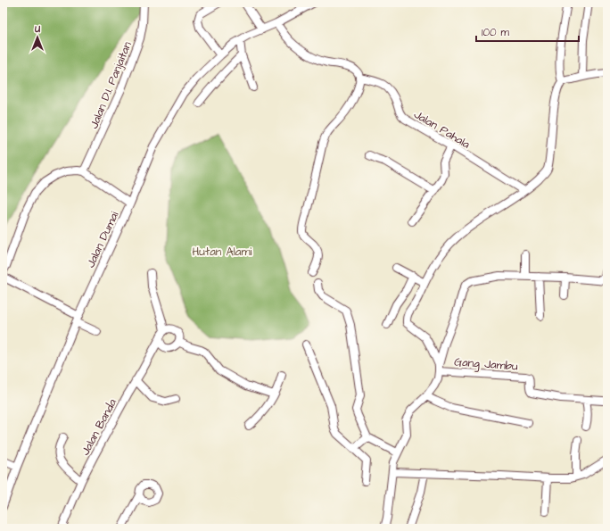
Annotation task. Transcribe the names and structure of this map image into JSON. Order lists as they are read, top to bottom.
{
  "streets": {
    "street": [
      "Jalan D.I. Panjaitan",
      "Jalan Pahala",
      "Jalan Dumai",
      "Gang Jambu",
      "Jalan Banda"
    ]
  },
  "parks": ["Hutan Alami"],
  "scale_bar": "100 m",
  "north": "top"
}
